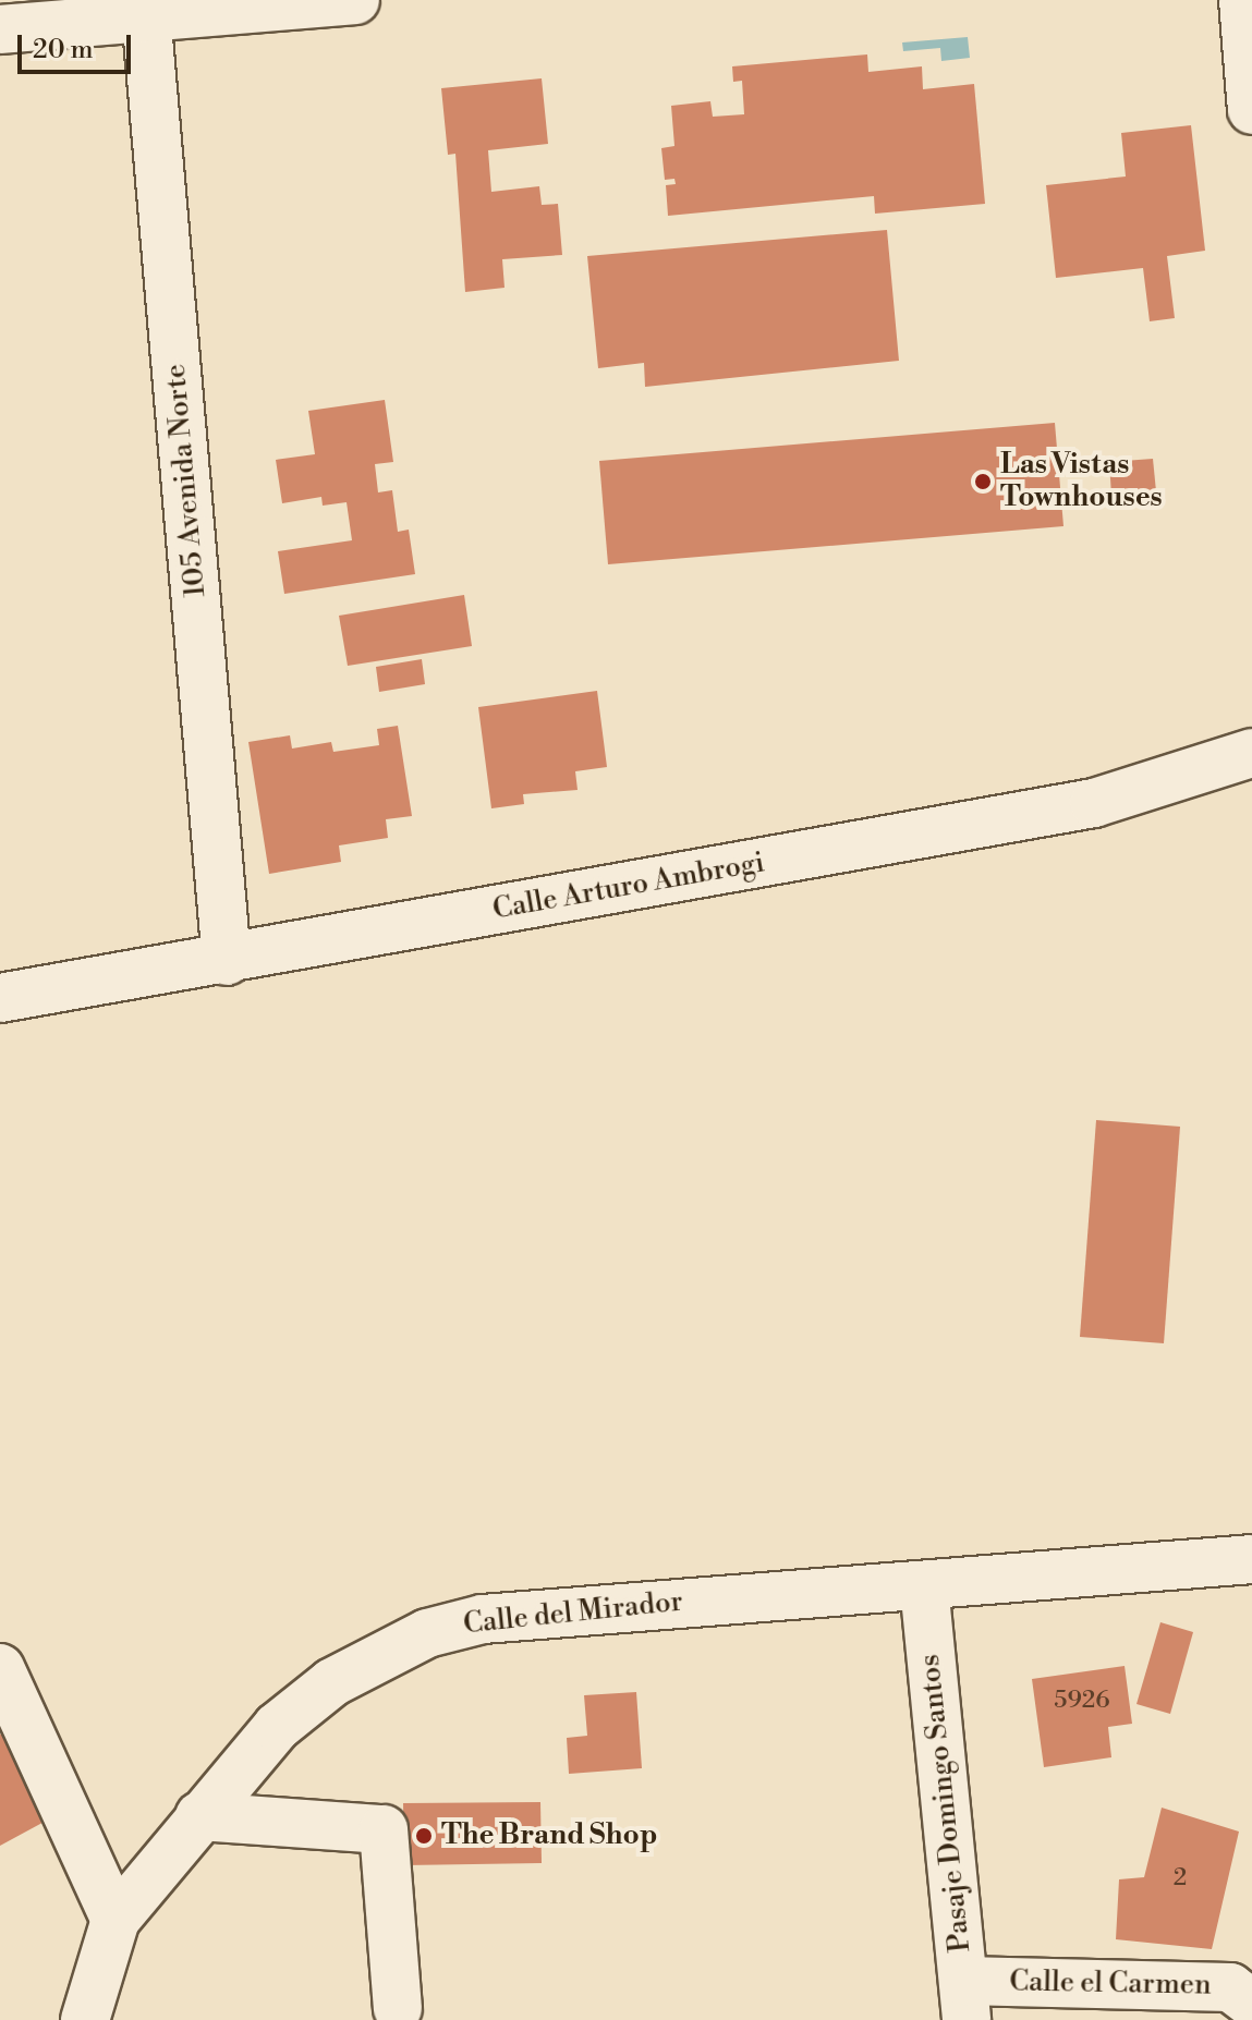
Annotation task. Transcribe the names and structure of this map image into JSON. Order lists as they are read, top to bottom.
{
  "streets": {
    "street": [
      "105 Avenida Norte",
      "Calle Arturo Ambrogi",
      "Calle del Mirador",
      "Pasaje Domingo Santos",
      "Calle el Carmen"
    ]
  },
  "crossings": [
    ["105 Avenida Norte", "Calle Arturo Ambrogi"],
    ["Calle del Mirador", "Pasaje Domingo Santos"],
    ["Pasaje Domingo Santos", "Calle el Carmen"]
  ],
  "places": ["Las Vistas Townhouses", "The Brand Shop"],
  "house_numbers": ["5926", "2"],
  "scale_bar": "20 m"
}
